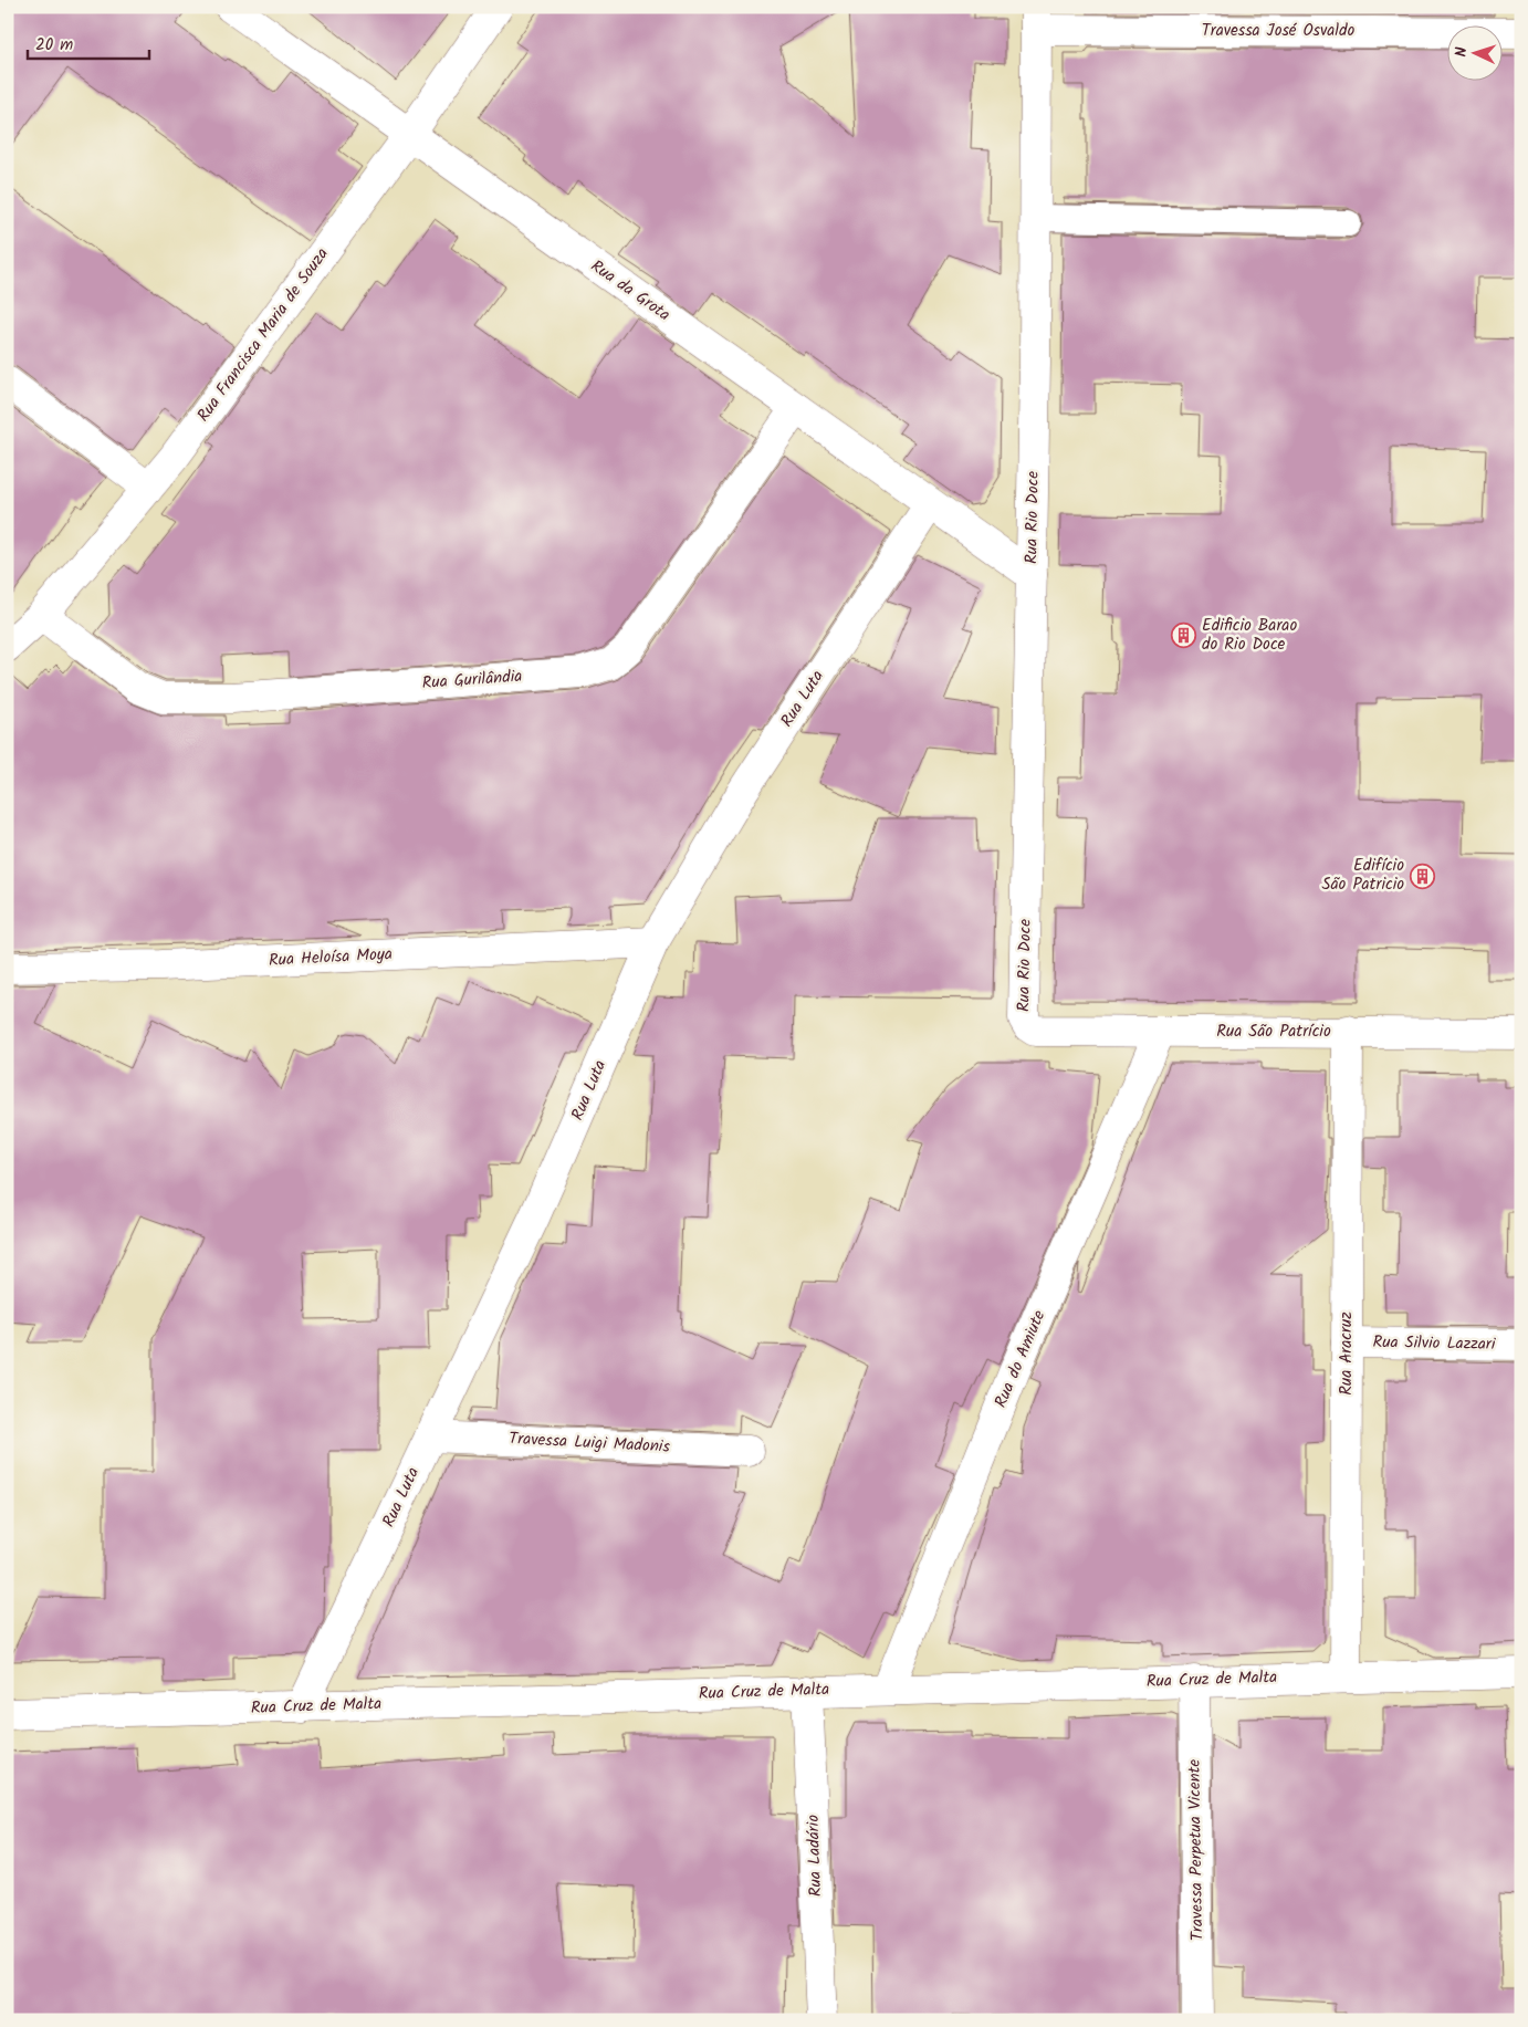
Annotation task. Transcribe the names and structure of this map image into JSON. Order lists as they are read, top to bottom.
{
  "streets": {
    "street": [
      "Travessa José Osvaldo",
      "Rua da Grota",
      "Rua Francisca Maria de Souza",
      "Rua Rio Doce",
      "Rua Gurilândia",
      "Rua Luta",
      "Rua Heloísa Moya",
      "Rua São Patrício",
      "Rua Silvio Lazzari",
      "Rua Aracruz",
      "Rua do Amiute",
      "Travessa Luigi Madonis",
      "Rua Cruz de Malta",
      "Travessa Perpetua Vicente",
      "Rua Ladário"
    ]
  },
  "crossings": [
    ["Travessa José Osvaldo", "Rua Rio Doce"],
    ["Rua da Grota", "Rua Francisca Maria de Souza"],
    ["Rua da Grota", "Rua Rio Doce"],
    ["Rua da Grota", "Rua Gurilândia"],
    ["Rua da Grota", "Rua Luta"],
    ["Rua Francisca Maria de Souza", "Rua Gurilândia"],
    ["Rua Rio Doce", "Rua São Patrício"],
    ["Rua Luta", "Rua Heloísa Moya"],
    ["Rua Luta", "Travessa Luigi Madonis"],
    ["Rua Luta", "Rua Cruz de Malta"],
    ["Rua São Patrício", "Rua Aracruz"],
    ["Rua São Patrício", "Rua do Amiute"],
    ["Rua Silvio Lazzari", "Rua Aracruz"],
    ["Rua Aracruz", "Rua Cruz de Malta"],
    ["Rua do Amiute", "Rua Cruz de Malta"],
    ["Rua Cruz de Malta", "Travessa Perpetua Vicente"],
    ["Rua Cruz de Malta", "Rua Ladário"]
  ],
  "places": {
    "building": ["Edificio Barao do Rio Doce", "Edifício São Patricio"]
  },
  "scale_bar": "20 m",
  "north": "left"
}
